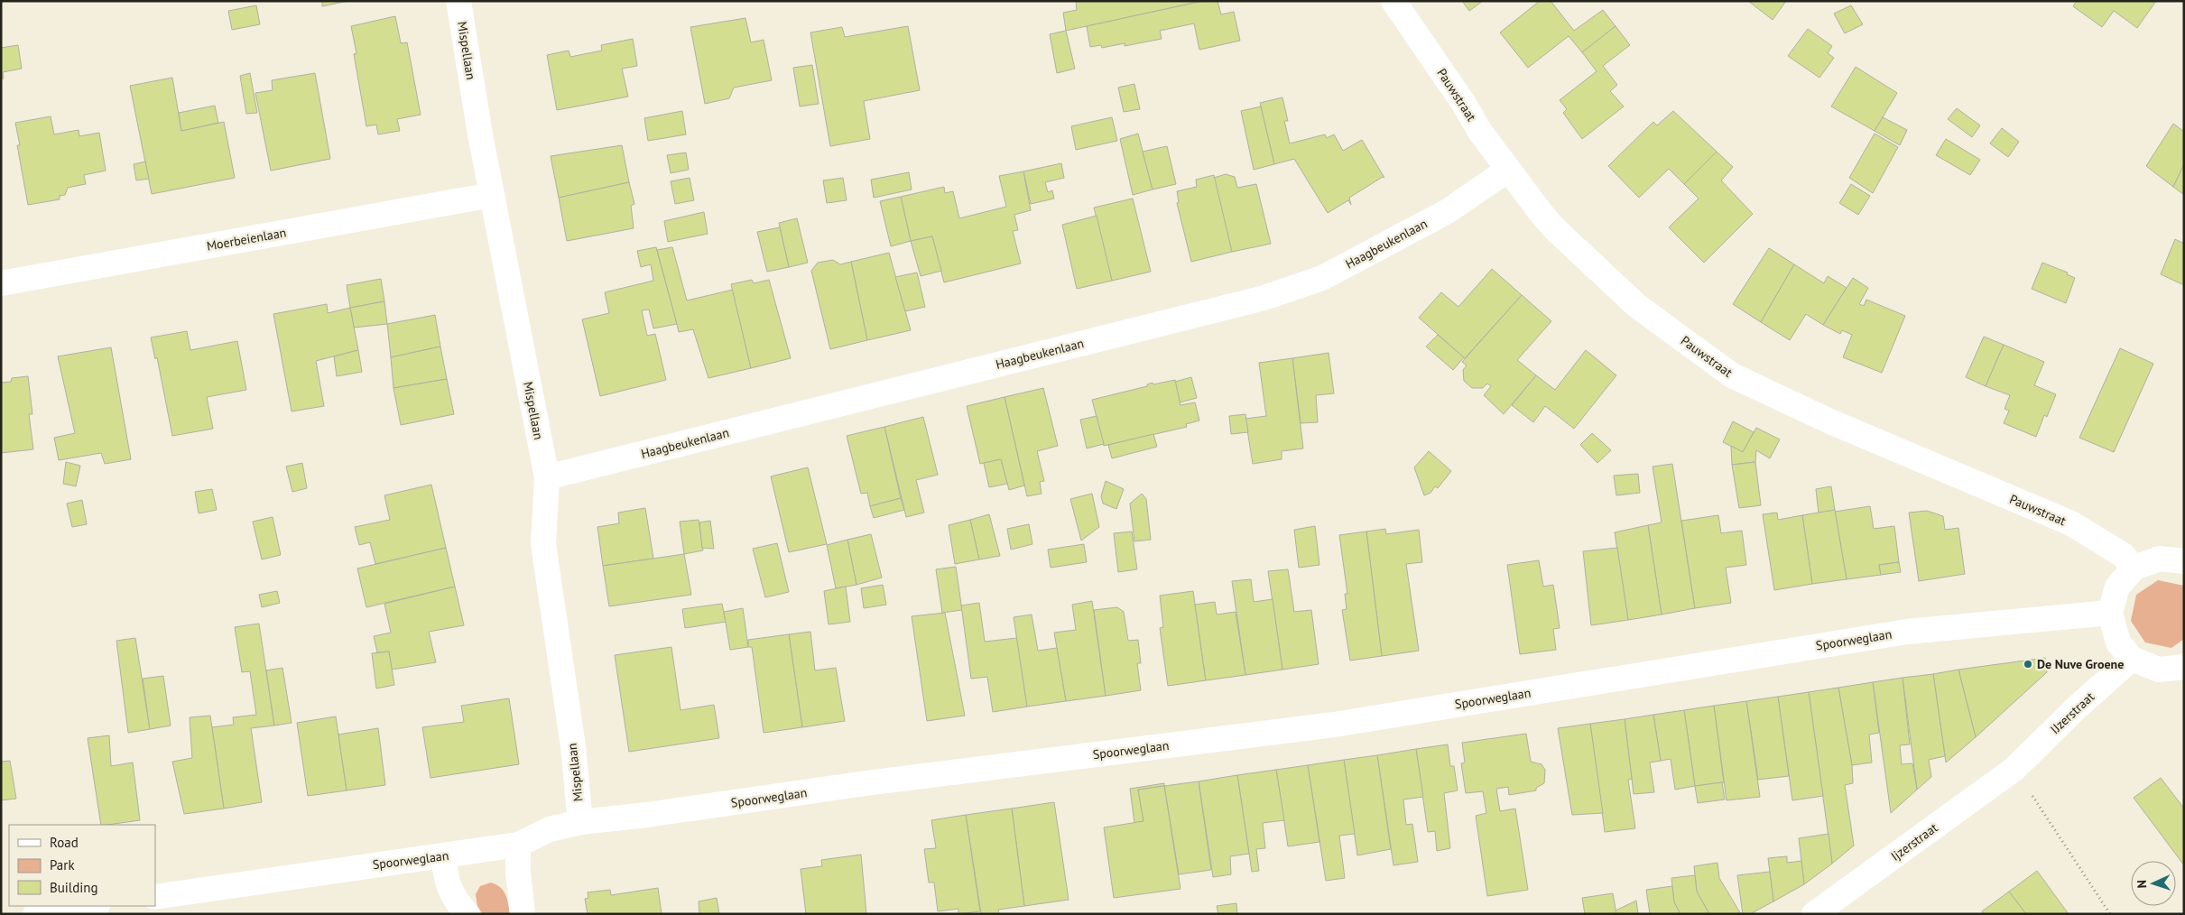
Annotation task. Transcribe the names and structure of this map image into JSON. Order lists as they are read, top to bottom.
{
  "streets": {
    "street": [
      "Mispellaan",
      "Pauwstraat",
      "Moerbeienlaan",
      "Haagbeukenlaan",
      "Spoorweglaan",
      "IJzerstraat",
      "Ijzerstraat"
    ]
  },
  "crossings": [
    ["Mispellaan", "Moerbeienlaan"],
    ["Mispellaan", "Haagbeukenlaan"],
    ["Mispellaan", "Spoorweglaan"],
    ["Pauwstraat", "Haagbeukenlaan"],
    ["IJzerstraat", "Ijzerstraat"]
  ],
  "places": ["De Nuve Groene"],
  "legend": ["Road", "Park", "Building"],
  "north": "left"
}
